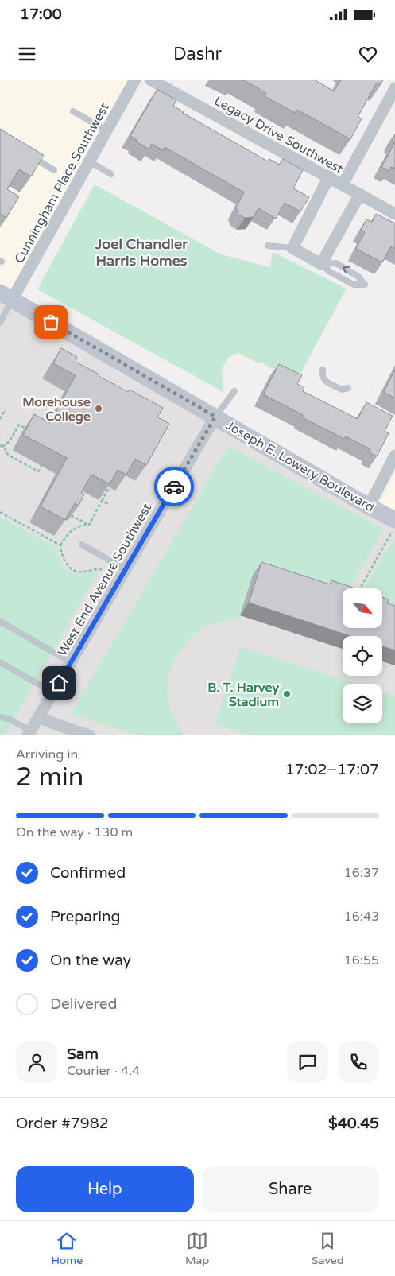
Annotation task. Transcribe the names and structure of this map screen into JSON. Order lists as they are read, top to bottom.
{
  "streets": {
    "main road": ["Joseph E. Lowery Boulevard"],
    "street": ["Legacy Drive Southwest", "Cunningham Place Southwest", "West End Avenue Southwest"]
  },
  "crossings": [
    ["Cunningham Place Southwest", "Joseph E. Lowery Boulevard"],
    ["Joseph E. Lowery Boulevard", "West End Avenue Southwest"]
  ],
  "districts": ["Joel Chandler Harris Homes"],
  "places": ["Morehouse College", "B. T. Harvey Stadium"],
  "north": "bottom right",
  "page": {
    "status": "17:00",
    "header": "Dashr",
    "heading": ["2 min", "Arriving in", "17:02–17:07"],
    "panel": [
      "Sam",
      "Courier · 4.4",
      "Order #7982",
      "$40.45"
    ],
    "bar": "On the way · 130 m",
    "list": [
      ["Confirmed", "16:37"],
      ["Preparing", "16:43"],
      ["On the way", "16:55"],
      "Delivered"
    ],
    "buttons": ["Help", "Share"],
    "tabs": ["Home", "Map", "Saved"]
  }
}
